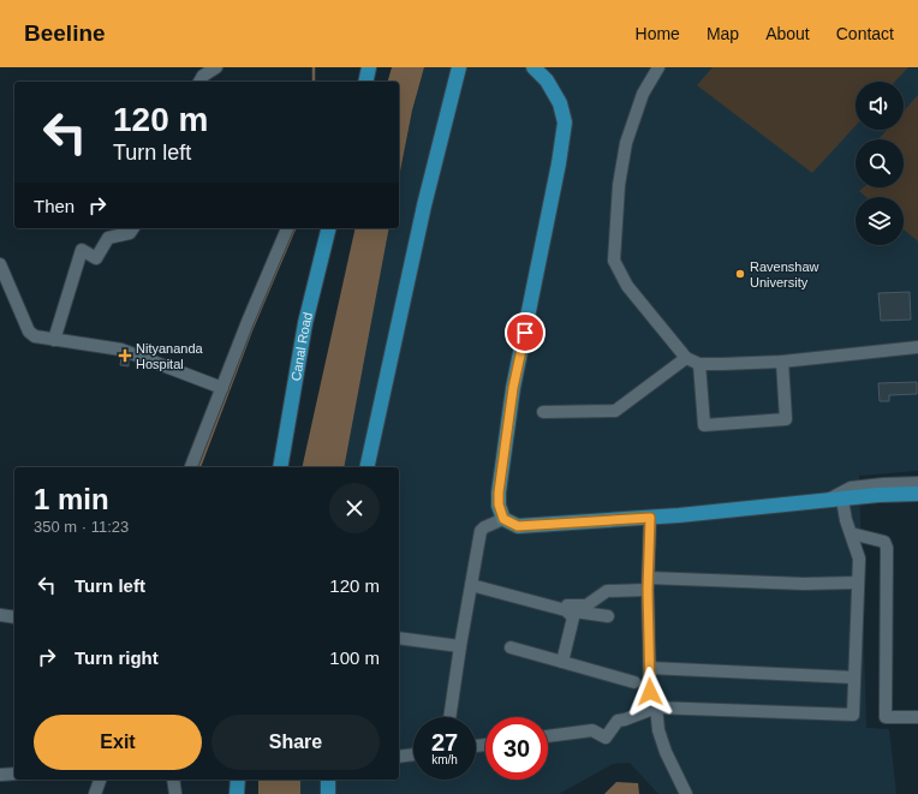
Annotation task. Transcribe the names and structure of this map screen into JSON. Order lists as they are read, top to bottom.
{
  "streets": {
    "main road": ["Canal Road"]
  },
  "places": {
    "other": ["Ravenshaw University"],
    "health": ["Nityananda Hospital"]
  },
  "page": {
    "header": "Beeline",
    "nav": [
      "Home",
      "Map",
      "About",
      "Contact"
    ],
    "turn": ["120 m", "Turn left"],
    "then": "Then",
    "heading": ["1 min", "350 m · 11:23"],
    "list": [
      {
        "name": "Turn left",
        "value": "120 m"
      },
      {
        "name": "Turn right",
        "value": "100 m"
      }
    ],
    "buttons": ["Exit", "Share"],
    "speed": "27 km/h",
    "limit": "30"
  }
}
